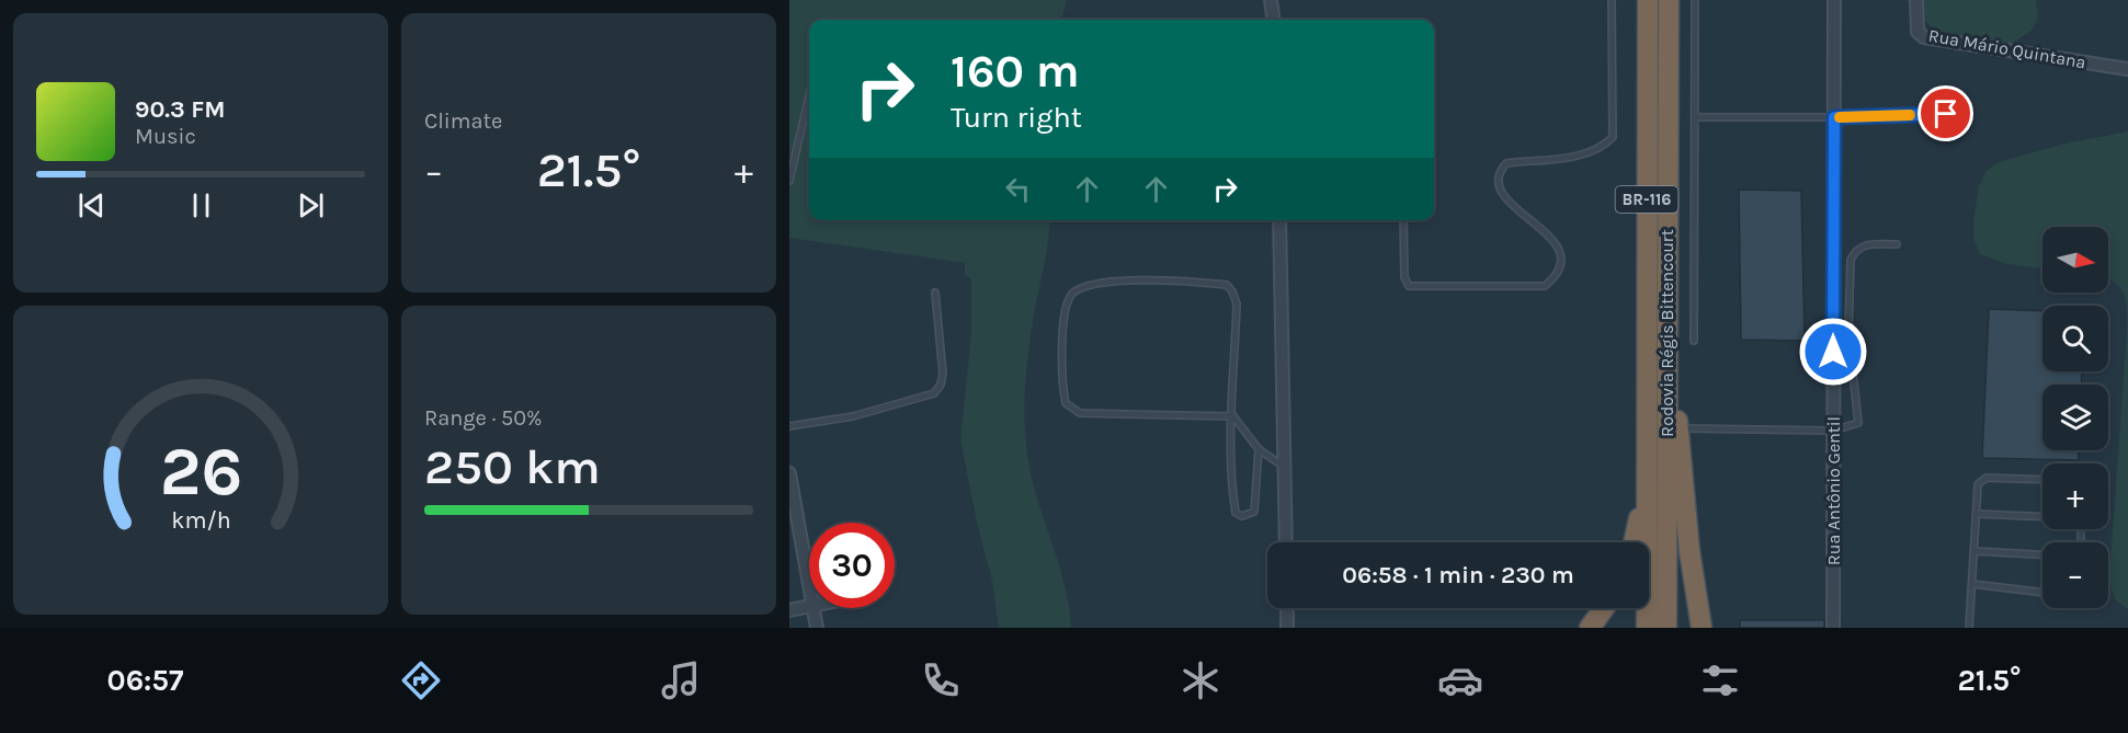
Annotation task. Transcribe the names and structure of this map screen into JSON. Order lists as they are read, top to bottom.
{
  "streets": {
    "highway": ["BR-116", "Rodovia Régis Bittencourt"],
    "street": ["Rua Mário Quintana", "Rua Antônio Gentil"]
  },
  "north": "right",
  "page": {
    "tile": [
      "Climate",
      ["Range · 50%", "250 km"]
    ],
    "turn": ["160 m", "Turn right"],
    "song": ["90.3 FM", "Music"],
    "heat": ["−", "21.5°", "+"],
    "map_buttons": ["+", "−"],
    "limit": "30",
    "trip": "06:58 · 1 min · 230 m",
    "tabs": ["06:57", "21.5°"],
    "gauge": ["26", "km/h"]
  }
}
